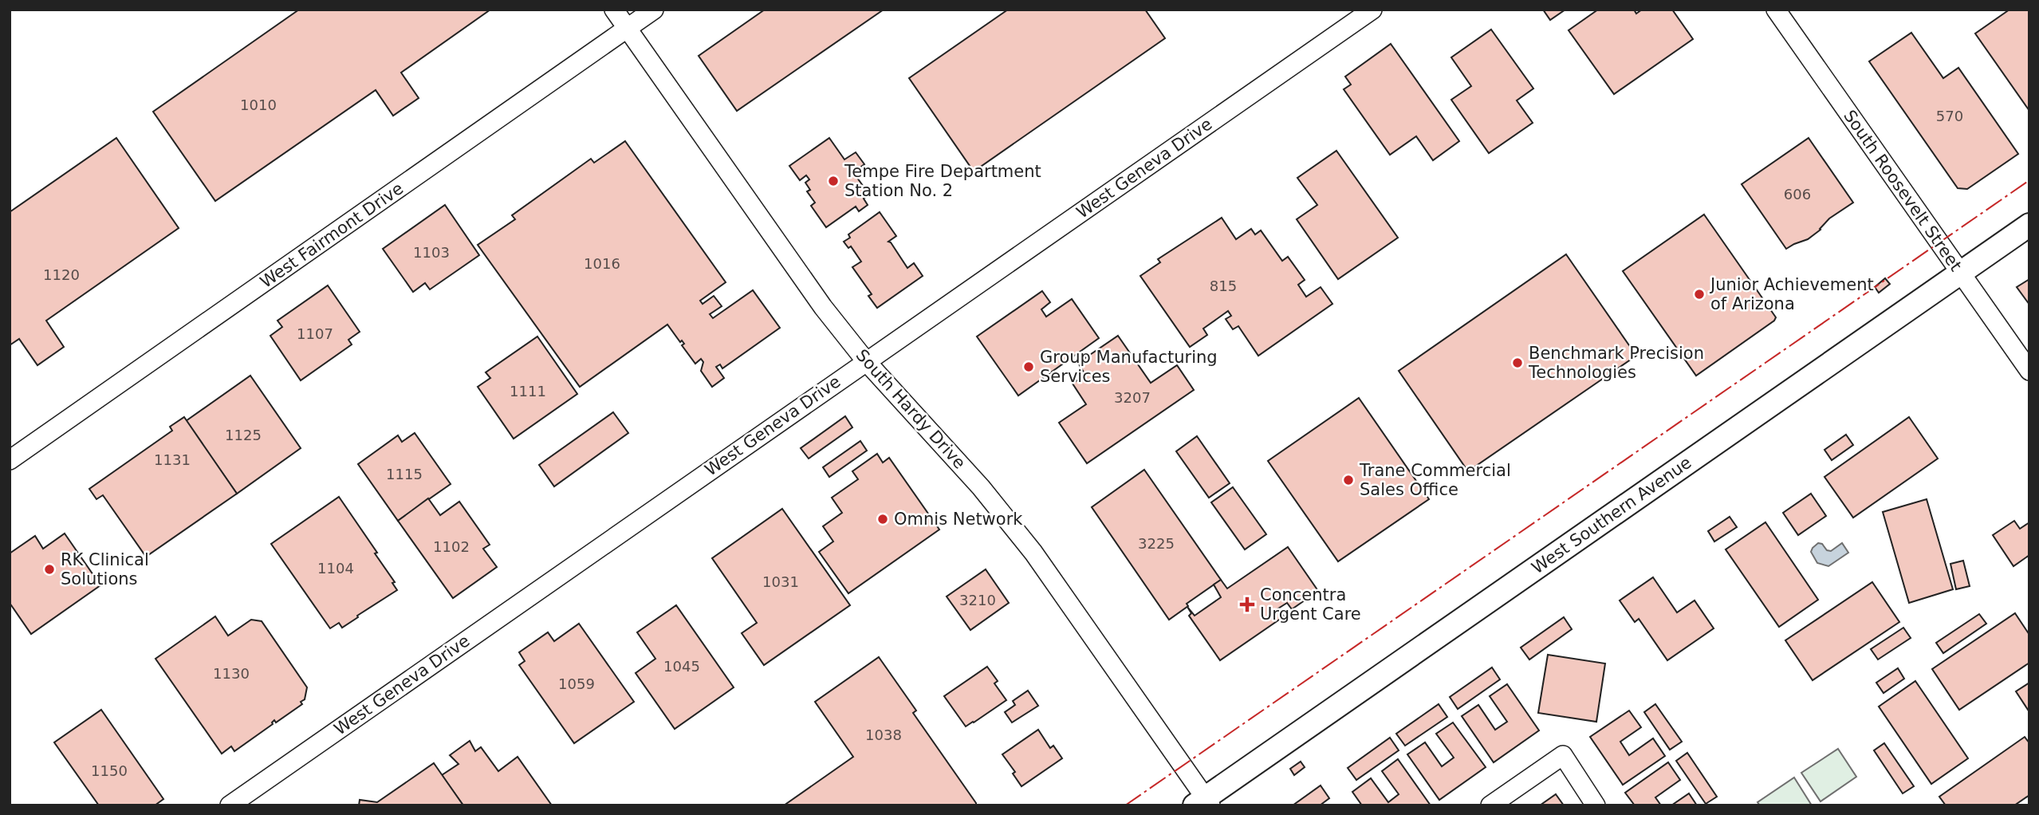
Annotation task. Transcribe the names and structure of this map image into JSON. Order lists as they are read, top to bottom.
{
  "streets": {
    "main road": ["West Southern Avenue"],
    "street": [
      "West Geneva Drive",
      "South Roosevelt Street",
      "West Fairmont Drive",
      "South Hardy Drive"
    ]
  },
  "crossings": [
    ["West Geneva Drive", "South Hardy Drive"],
    ["South Roosevelt Street", "West Southern Avenue"],
    ["West Fairmont Drive", "South Hardy Drive"],
    ["South Hardy Drive", "West Southern Avenue"]
  ],
  "places": {
    "other": [
      "Tempe Fire Department Station No. 2",
      "Junior Achievement of Arizona",
      "Benchmark Precision Technologies",
      "Group Manufacturing Services",
      "Trane Commercial Sales Office",
      "Omnis Network",
      "RK Clinical Solutions"
    ],
    "health": ["Concentra Urgent Care"]
  },
  "house_numbers": [
    "1010",
    "570",
    "606",
    "1103",
    "1016",
    "1120",
    "815",
    "1107",
    "1111",
    "3207",
    "1125",
    "1131",
    "1115",
    "3225",
    "1102",
    "1104",
    "1031",
    "3210",
    "1045",
    "1130",
    "1059",
    "1038",
    "1150"
  ]
}
